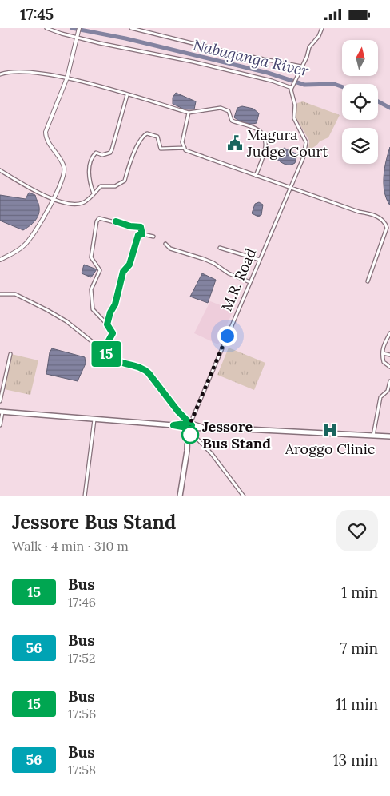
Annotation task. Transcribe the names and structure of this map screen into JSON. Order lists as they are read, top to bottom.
{
  "streets": {
    "street": ["M.R. Road"]
  },
  "water": ["Nabaganga River"],
  "places": {
    "public building": ["Magura Judge Court"],
    "hospital": ["Aroggo Clinic"],
    "other": ["Jessore Bus Stand"]
  },
  "lines": ["bus line 15"],
  "north": "top",
  "page": {
    "status": "17:45",
    "on_map": "15",
    "heading": ["Jessore Bus Stand", "Walk · 4 min · 310 m"],
    "list": [
      {
        "mark": "15",
        "name": "Bus",
        "note": "17:46",
        "value": "1 min"
      },
      {
        "mark": "56",
        "name": "Bus",
        "note": "17:52",
        "value": "7 min"
      },
      {
        "mark": "15",
        "name": "Bus",
        "note": "17:56",
        "value": "11 min"
      },
      {
        "mark": "56",
        "name": "Bus",
        "note": "17:58",
        "value": "13 min"
      }
    ]
  }
}
